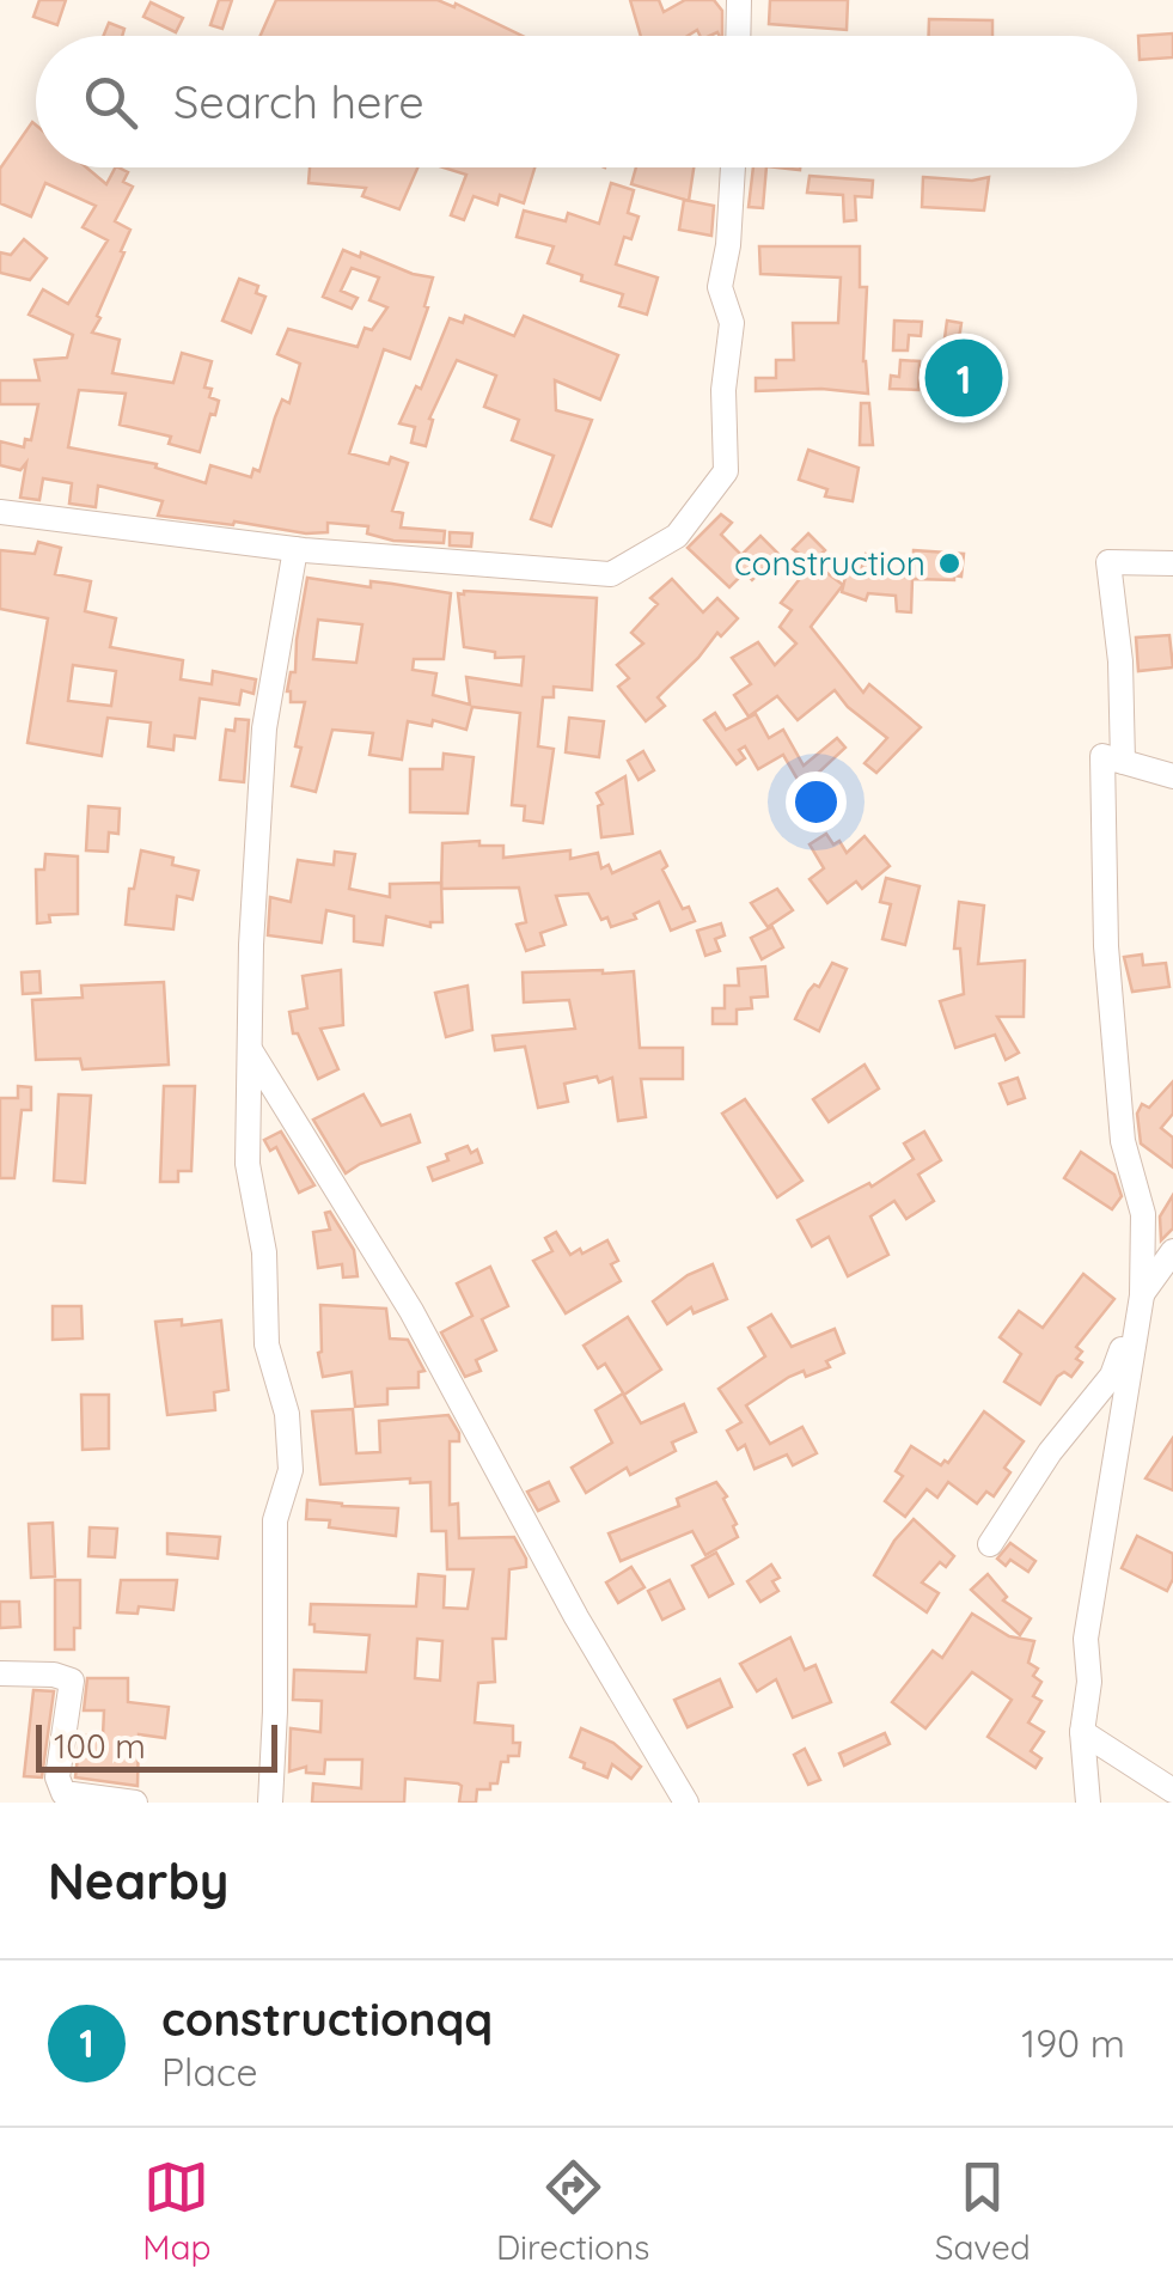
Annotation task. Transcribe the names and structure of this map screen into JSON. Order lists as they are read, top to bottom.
{
  "places": ["construction"],
  "scale_bar": "100 m",
  "page": {
    "search": "Search here",
    "pins": "1",
    "scale": "100 m",
    "heading": "Nearby",
    "list": [
      {
        "mark": "1",
        "name": "constructionqq",
        "note": "Place",
        "value": "190 m"
      }
    ],
    "nav": ["Map", "Directions", "Saved"]
  }
}
